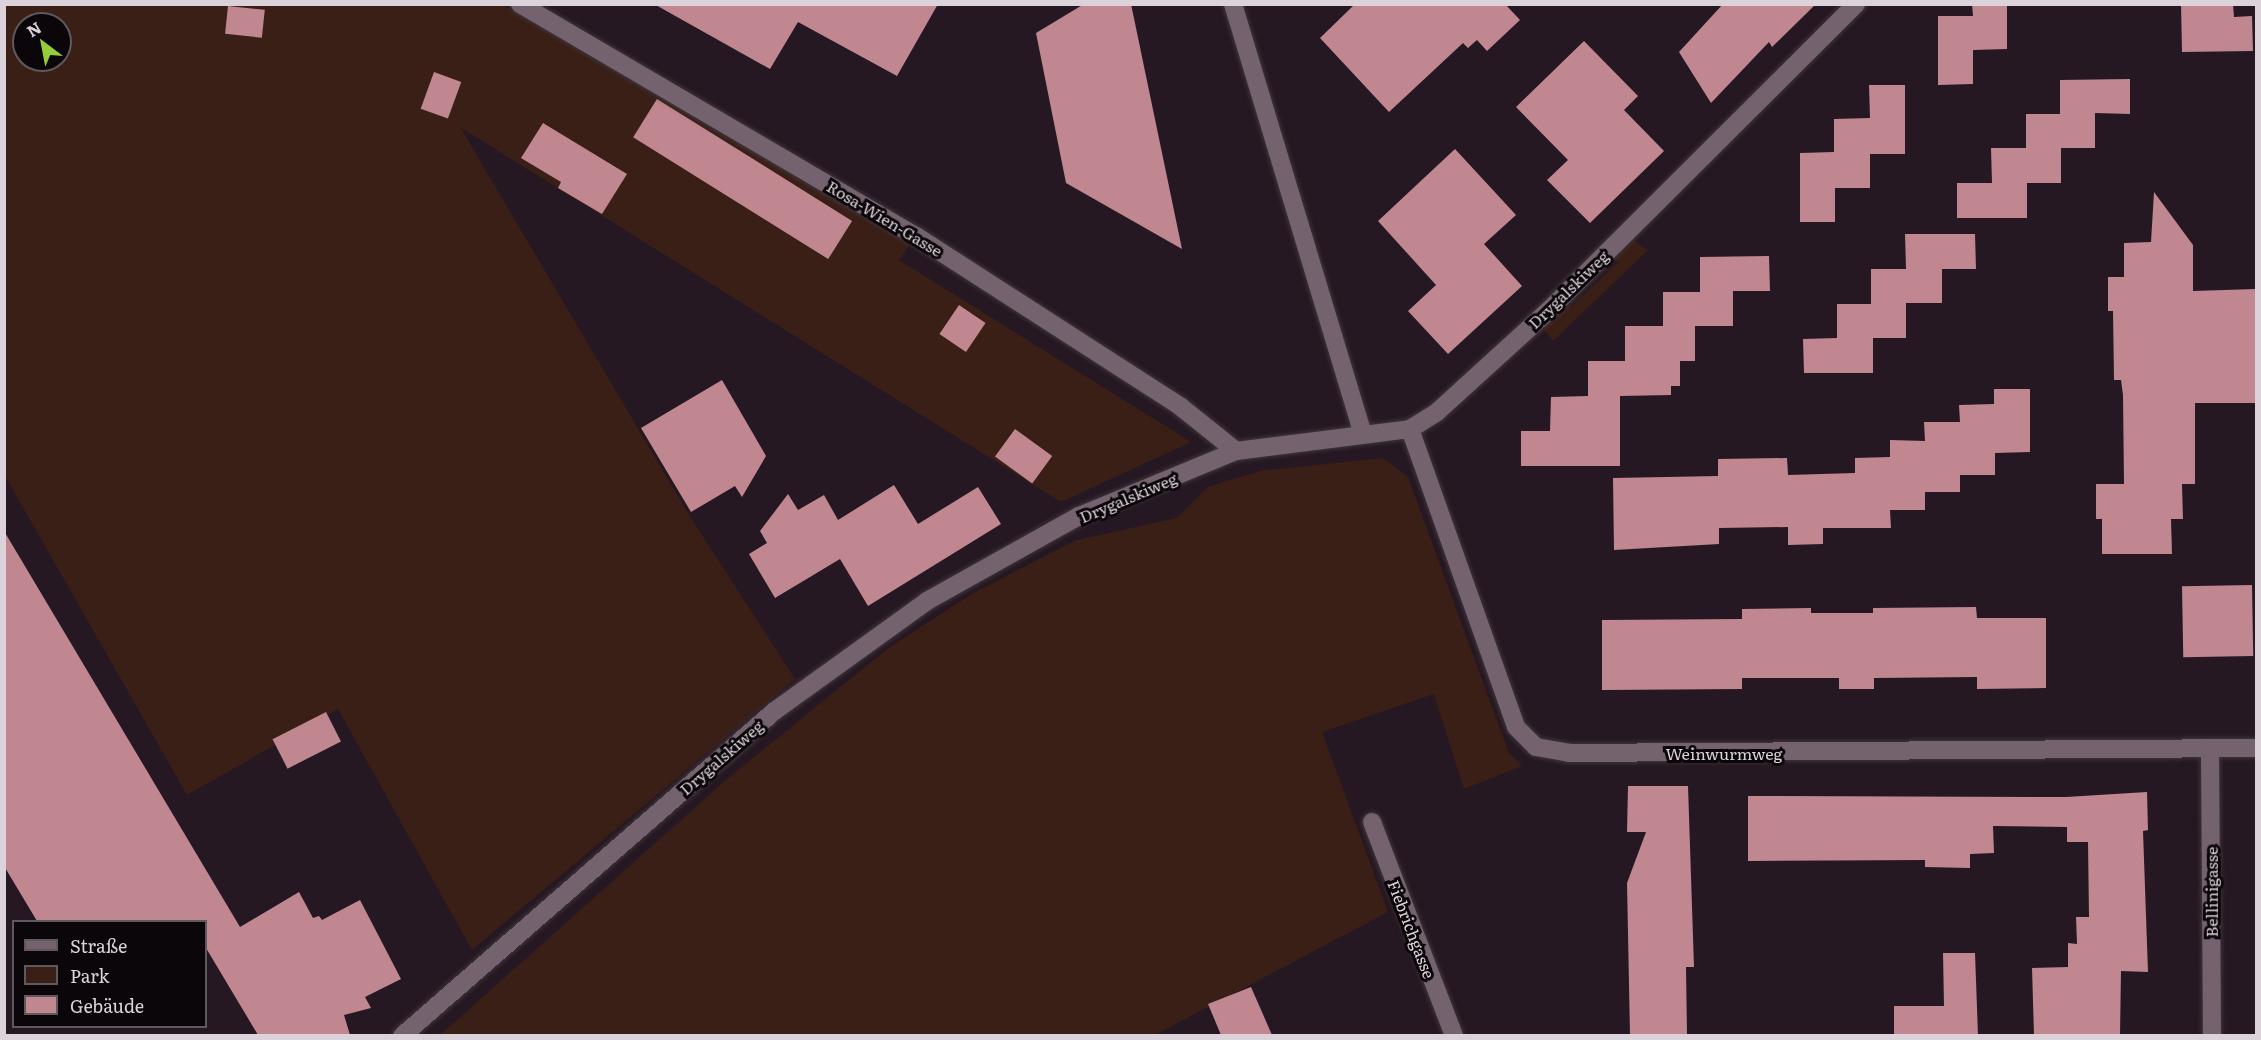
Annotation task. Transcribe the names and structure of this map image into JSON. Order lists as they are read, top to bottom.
{
  "streets": {
    "street": [
      "Rosa-Wien-Gasse",
      "Drygalskiweg",
      "Weinwurmweg",
      "Bellinigasse",
      "Fiebrichgasse"
    ]
  },
  "crossings": [
    ["Rosa-Wien-Gasse", "Drygalskiweg"],
    ["Drygalskiweg", "Weinwurmweg"],
    ["Weinwurmweg", "Bellinigasse"]
  ],
  "legend": ["Straße", "Park", "Gebäude"],
  "north": "top left"
}
